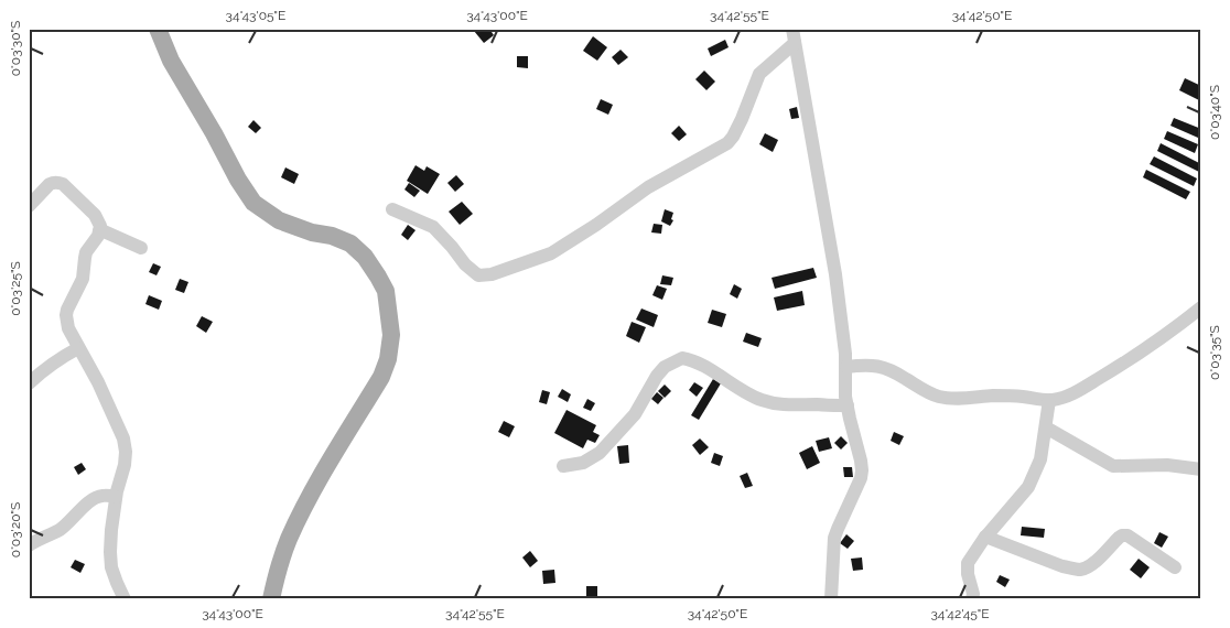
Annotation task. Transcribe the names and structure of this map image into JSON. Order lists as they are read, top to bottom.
{
  "coordinates": [
    "34°43'05\"E",
    "34°43'00\"E",
    "34°42'55\"E",
    "34°42'50\"E",
    "0°03'30\"S",
    "0°03'40\"S",
    "0°03'25\"S",
    "0°03'35\"S",
    "0°03'20\"S",
    "34°42'45\"E"
  ]
}
